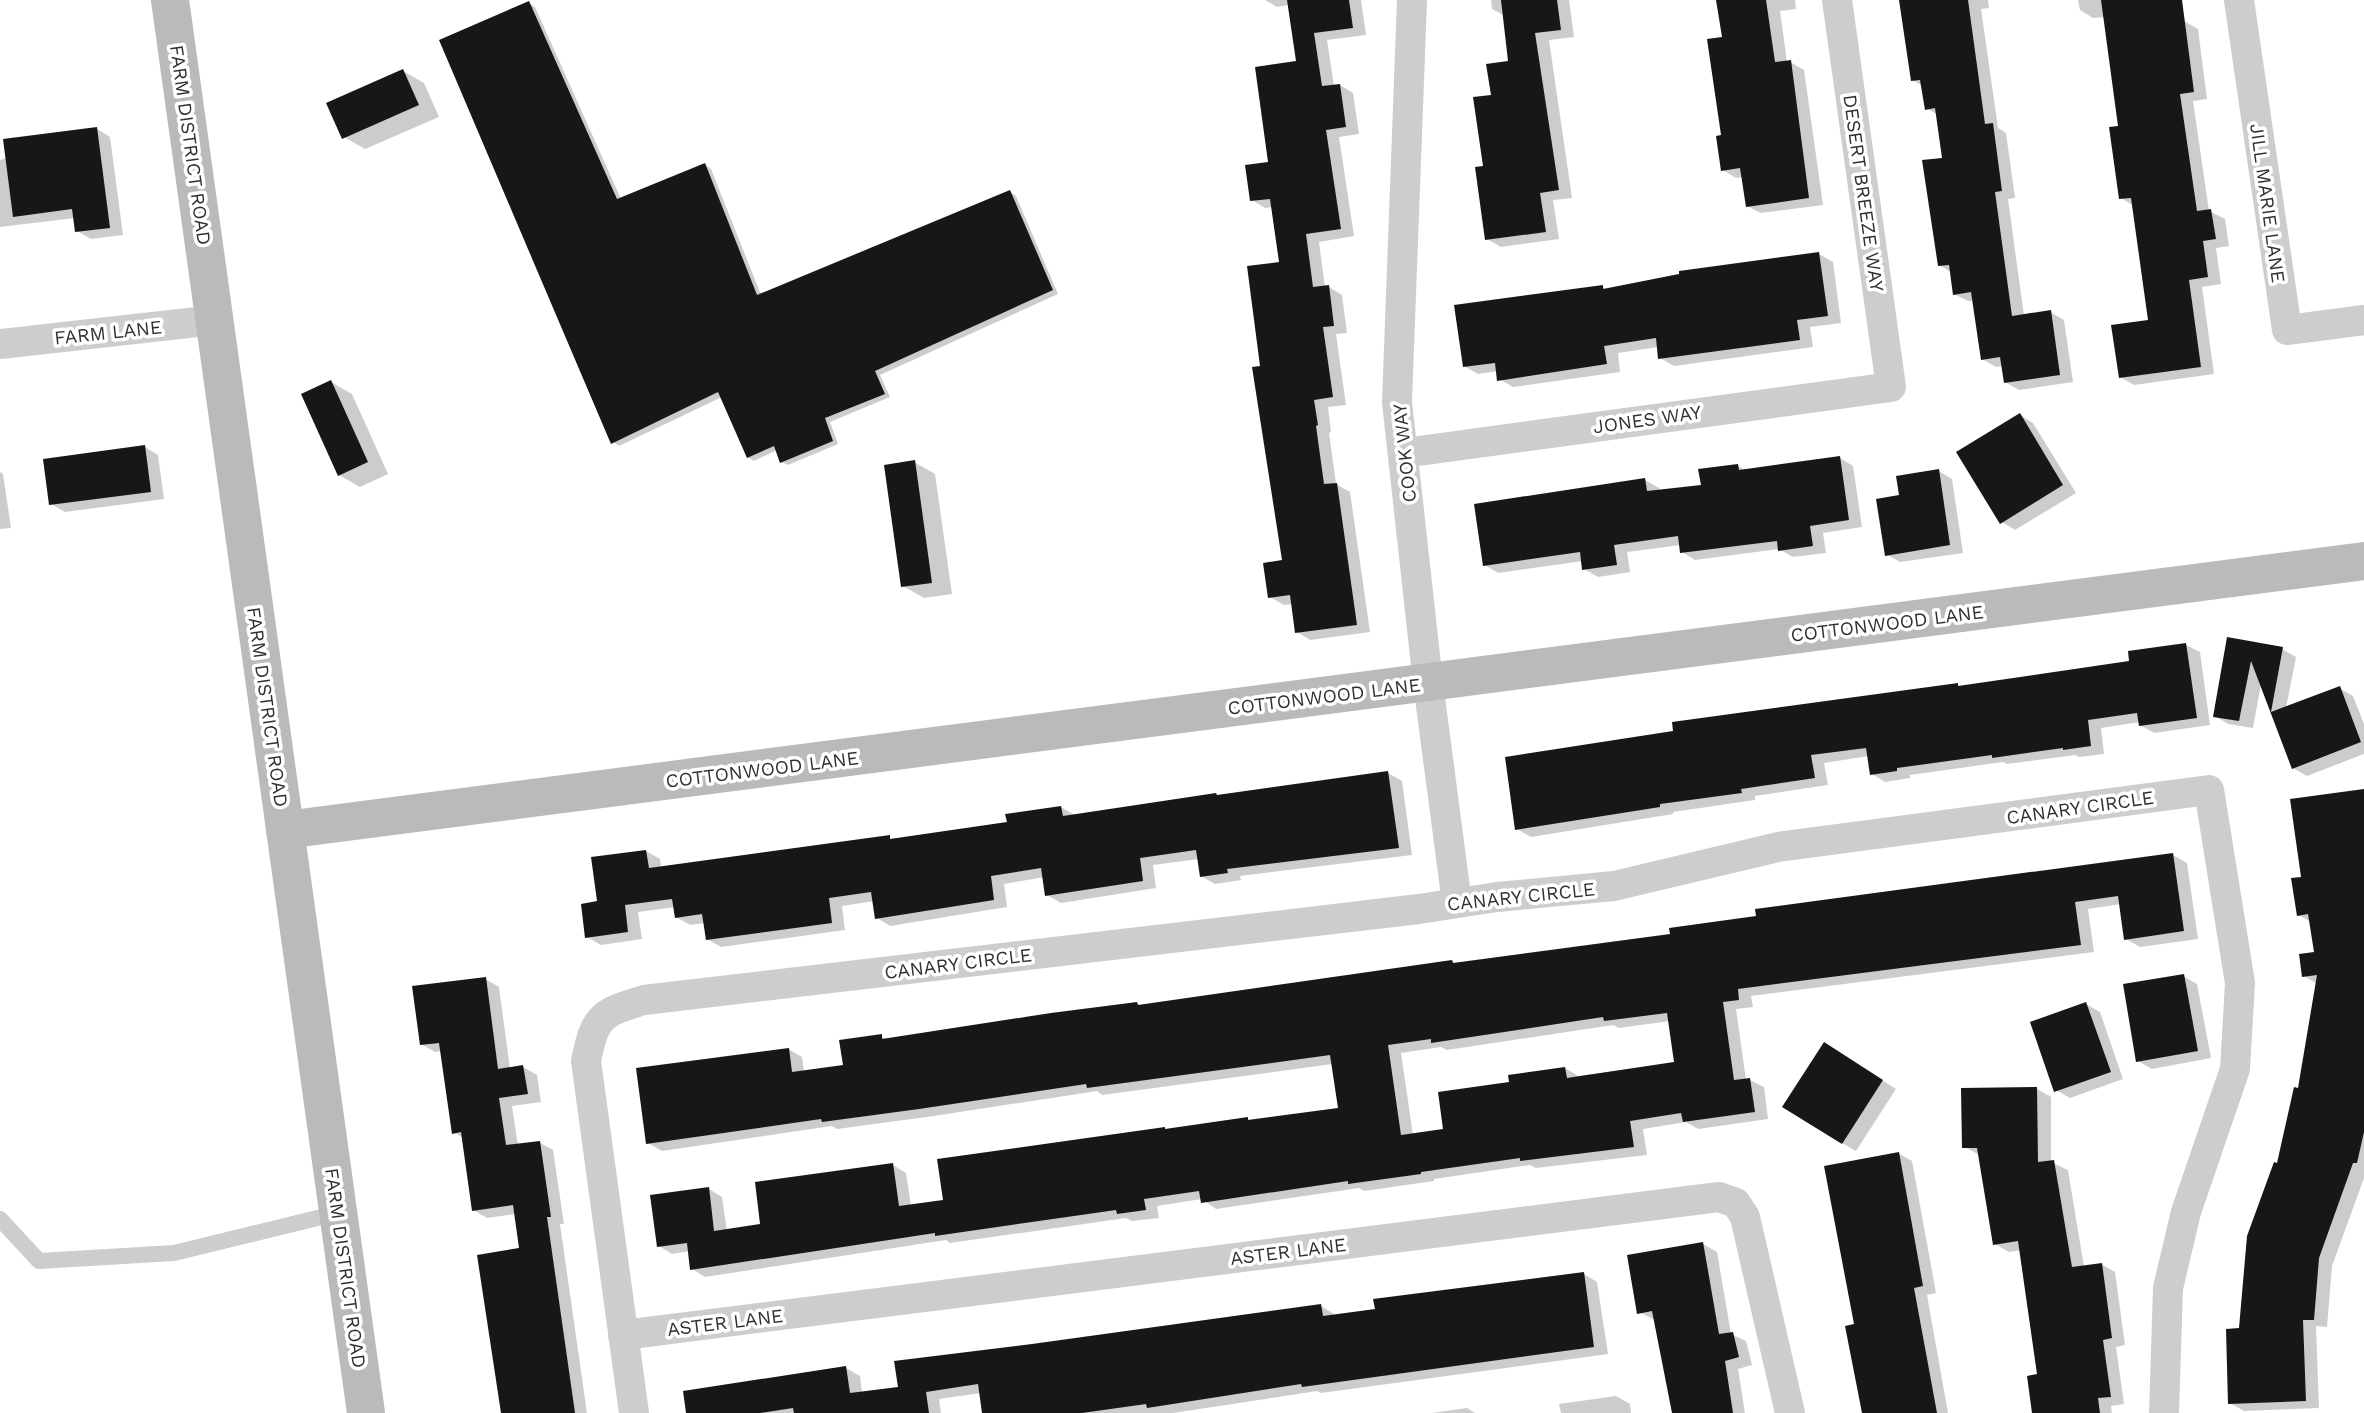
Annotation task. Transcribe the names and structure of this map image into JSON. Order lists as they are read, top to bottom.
{
  "streets": {
    "main road": ["FARM DISTRICT ROAD", "COTTONWOOD LANE"],
    "street": [
      "DESERT BREEZE WAY",
      "JILL MARIE LANE",
      "FARM LANE",
      "JONES WAY",
      "COOK WAY",
      "CANARY CIRCLE",
      "ASTER LANE"
    ]
  },
  "crossings": [
    ["FARM DISTRICT ROAD", "FARM LANE"],
    ["FARM DISTRICT ROAD", "COTTONWOOD LANE"],
    ["DESERT BREEZE WAY", "JONES WAY"],
    ["JONES WAY", "COOK WAY"],
    ["COOK WAY", "COTTONWOOD LANE"],
    ["COOK WAY", "CANARY CIRCLE"],
    ["CANARY CIRCLE", "ASTER LANE"]
  ]
}
